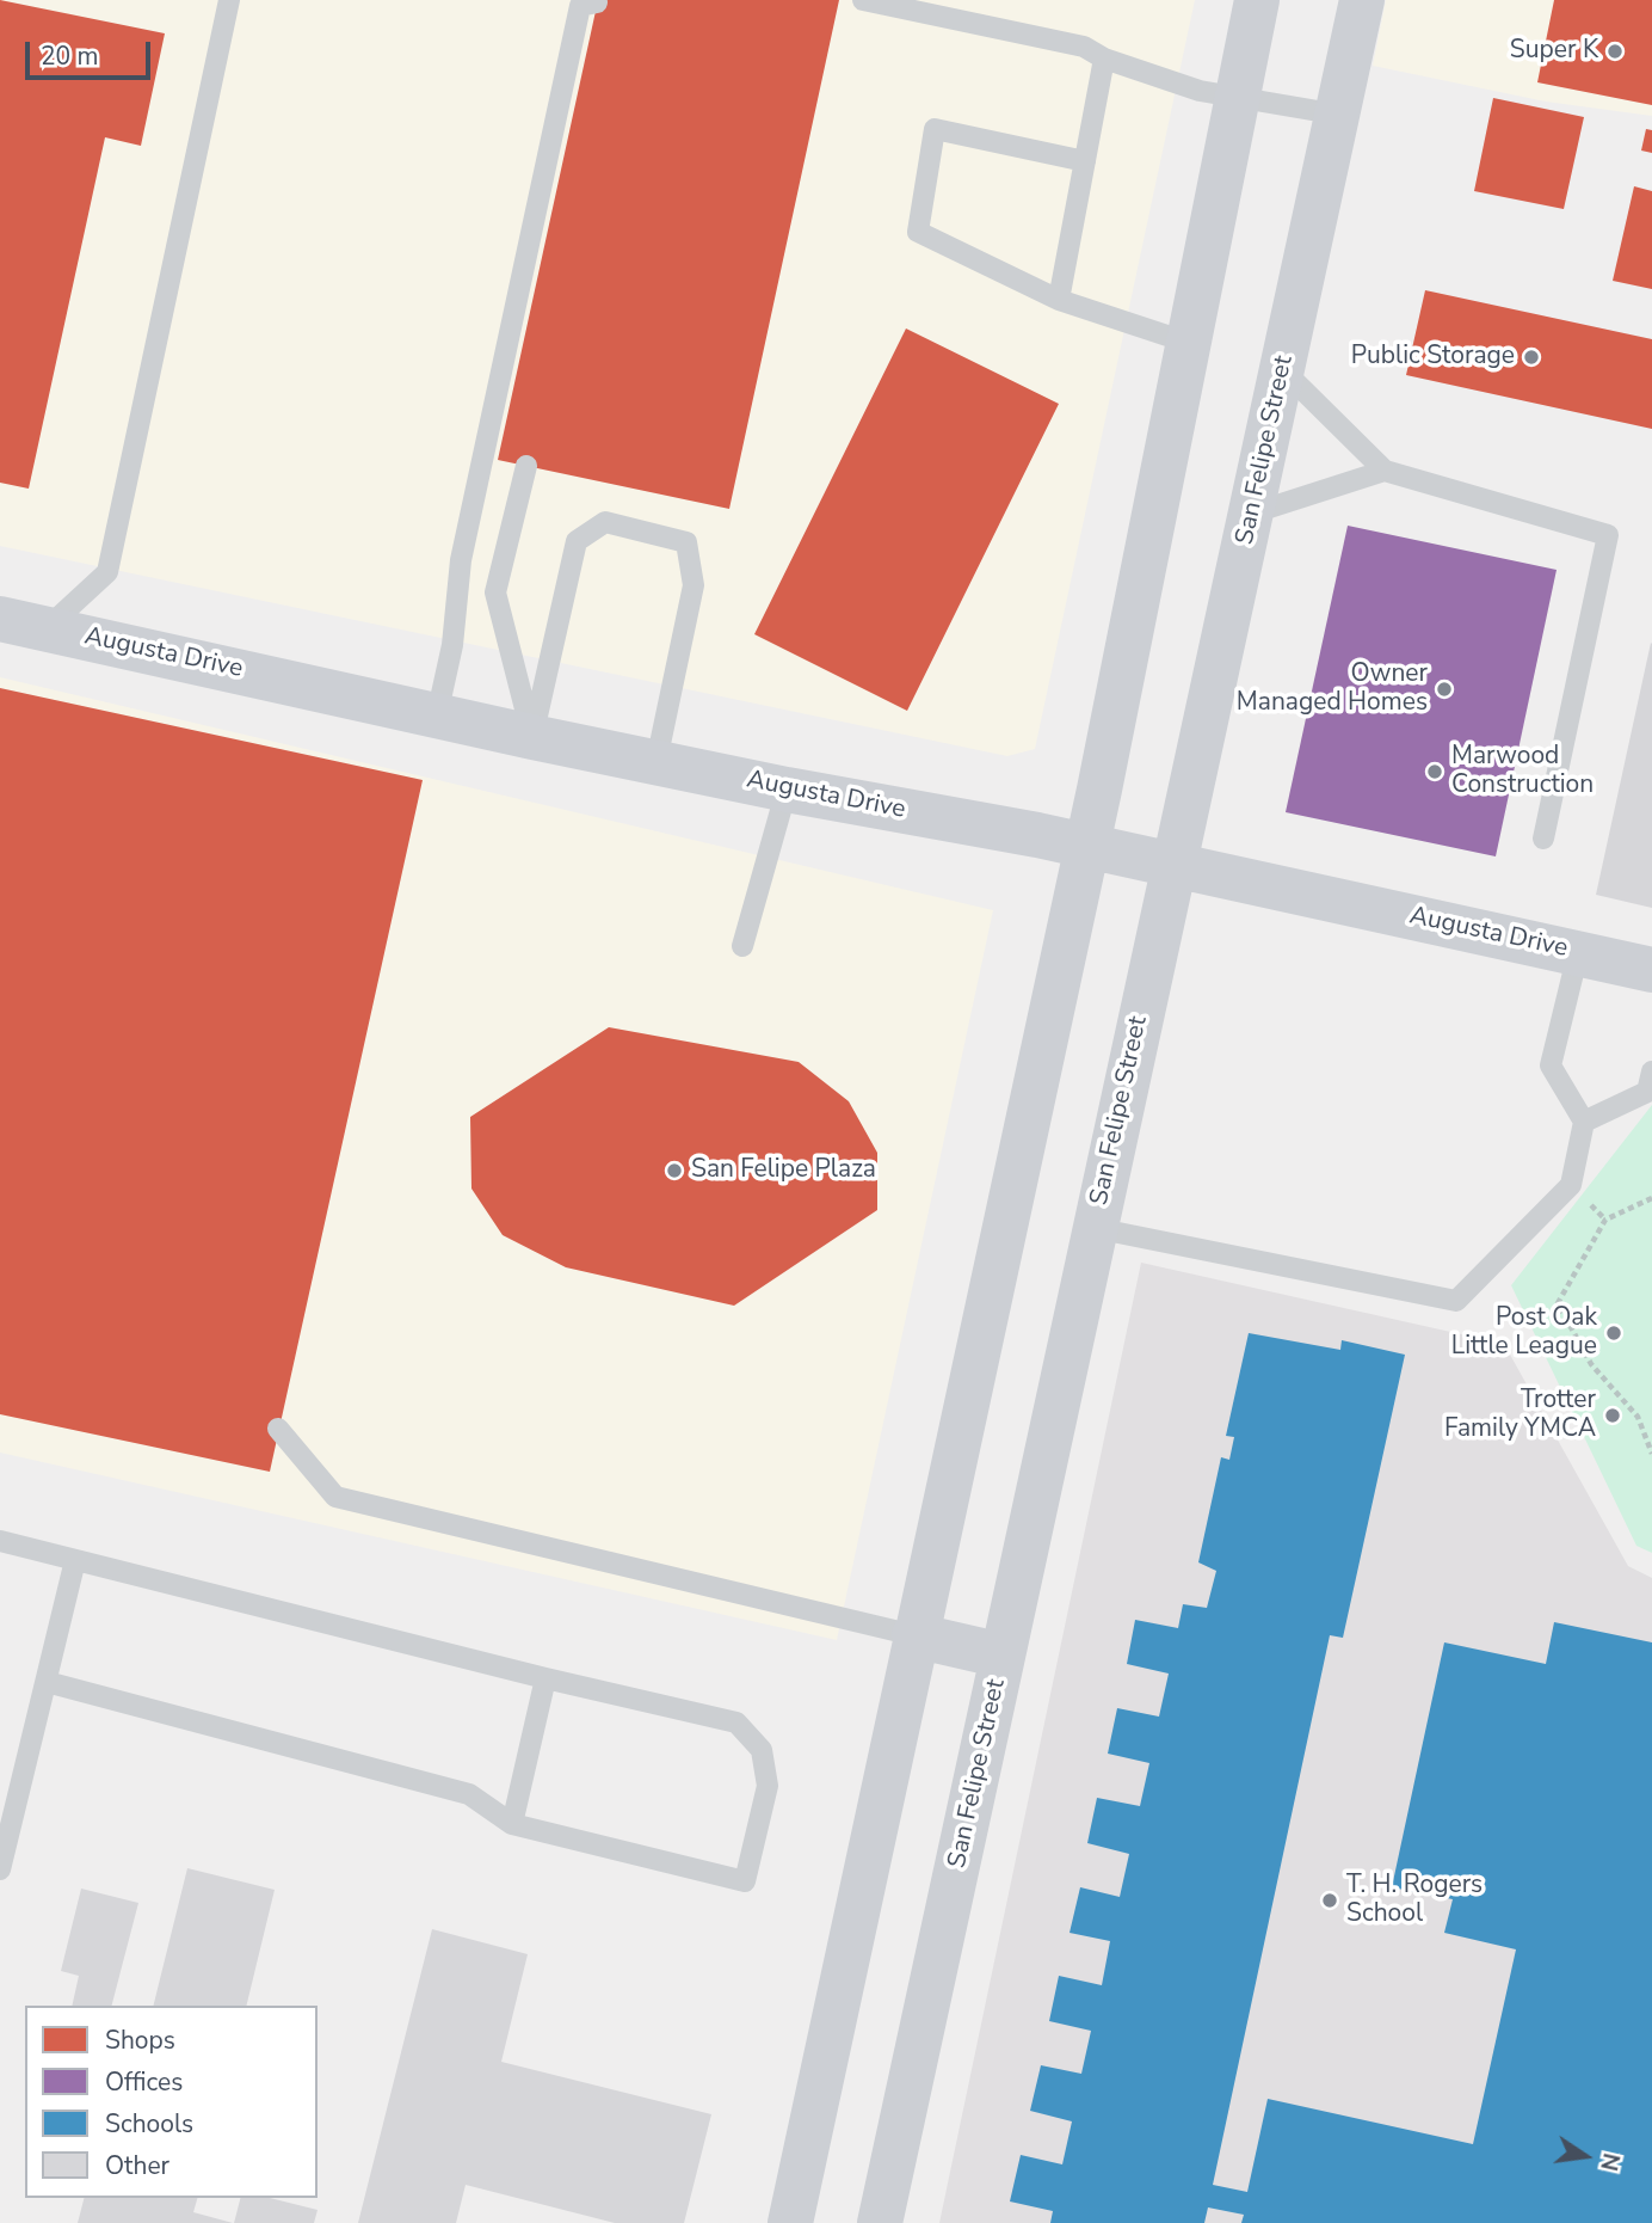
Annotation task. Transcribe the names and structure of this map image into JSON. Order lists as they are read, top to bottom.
{
  "streets": {
    "main road": ["San Felipe Street", "Augusta Drive"]
  },
  "crossings": [
    ["San Felipe Street", "Augusta Drive"]
  ],
  "places": [
    "Super K",
    "Public Storage",
    "Owner Managed Homes",
    "Marwood Construction",
    "San Felipe Plaza",
    "Post Oak Little League",
    "Trotter Family YMCA",
    "T. H. Rogers School"
  ],
  "legend": [
    "Shops",
    "Offices",
    "Schools",
    "Other"
  ],
  "scale_bar": "20 m",
  "north": "right"
}
